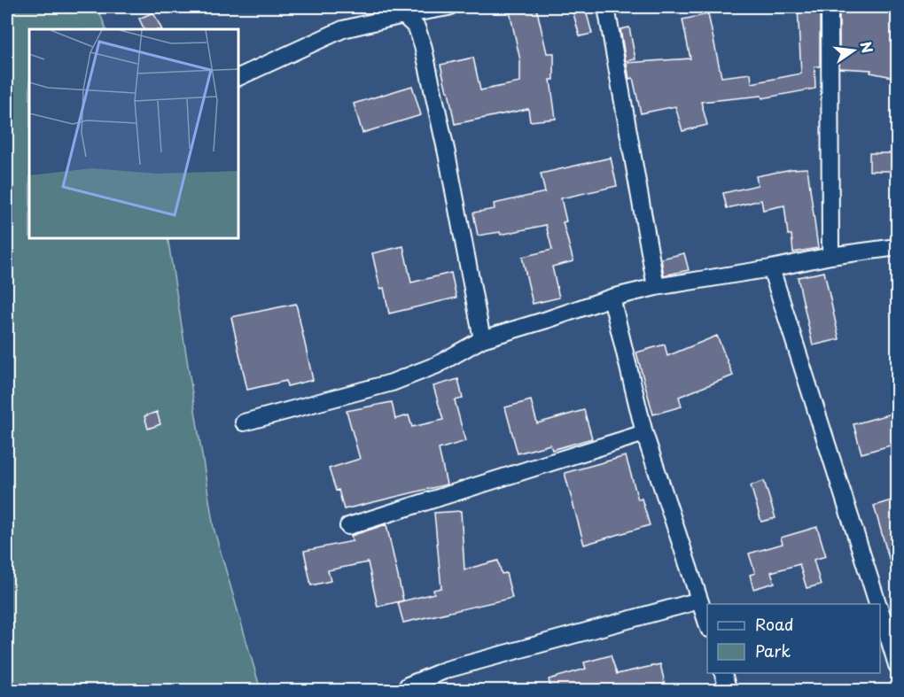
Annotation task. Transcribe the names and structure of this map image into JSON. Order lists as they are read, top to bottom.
{
  "legend": ["Road", "Park"],
  "north": "right"
}
